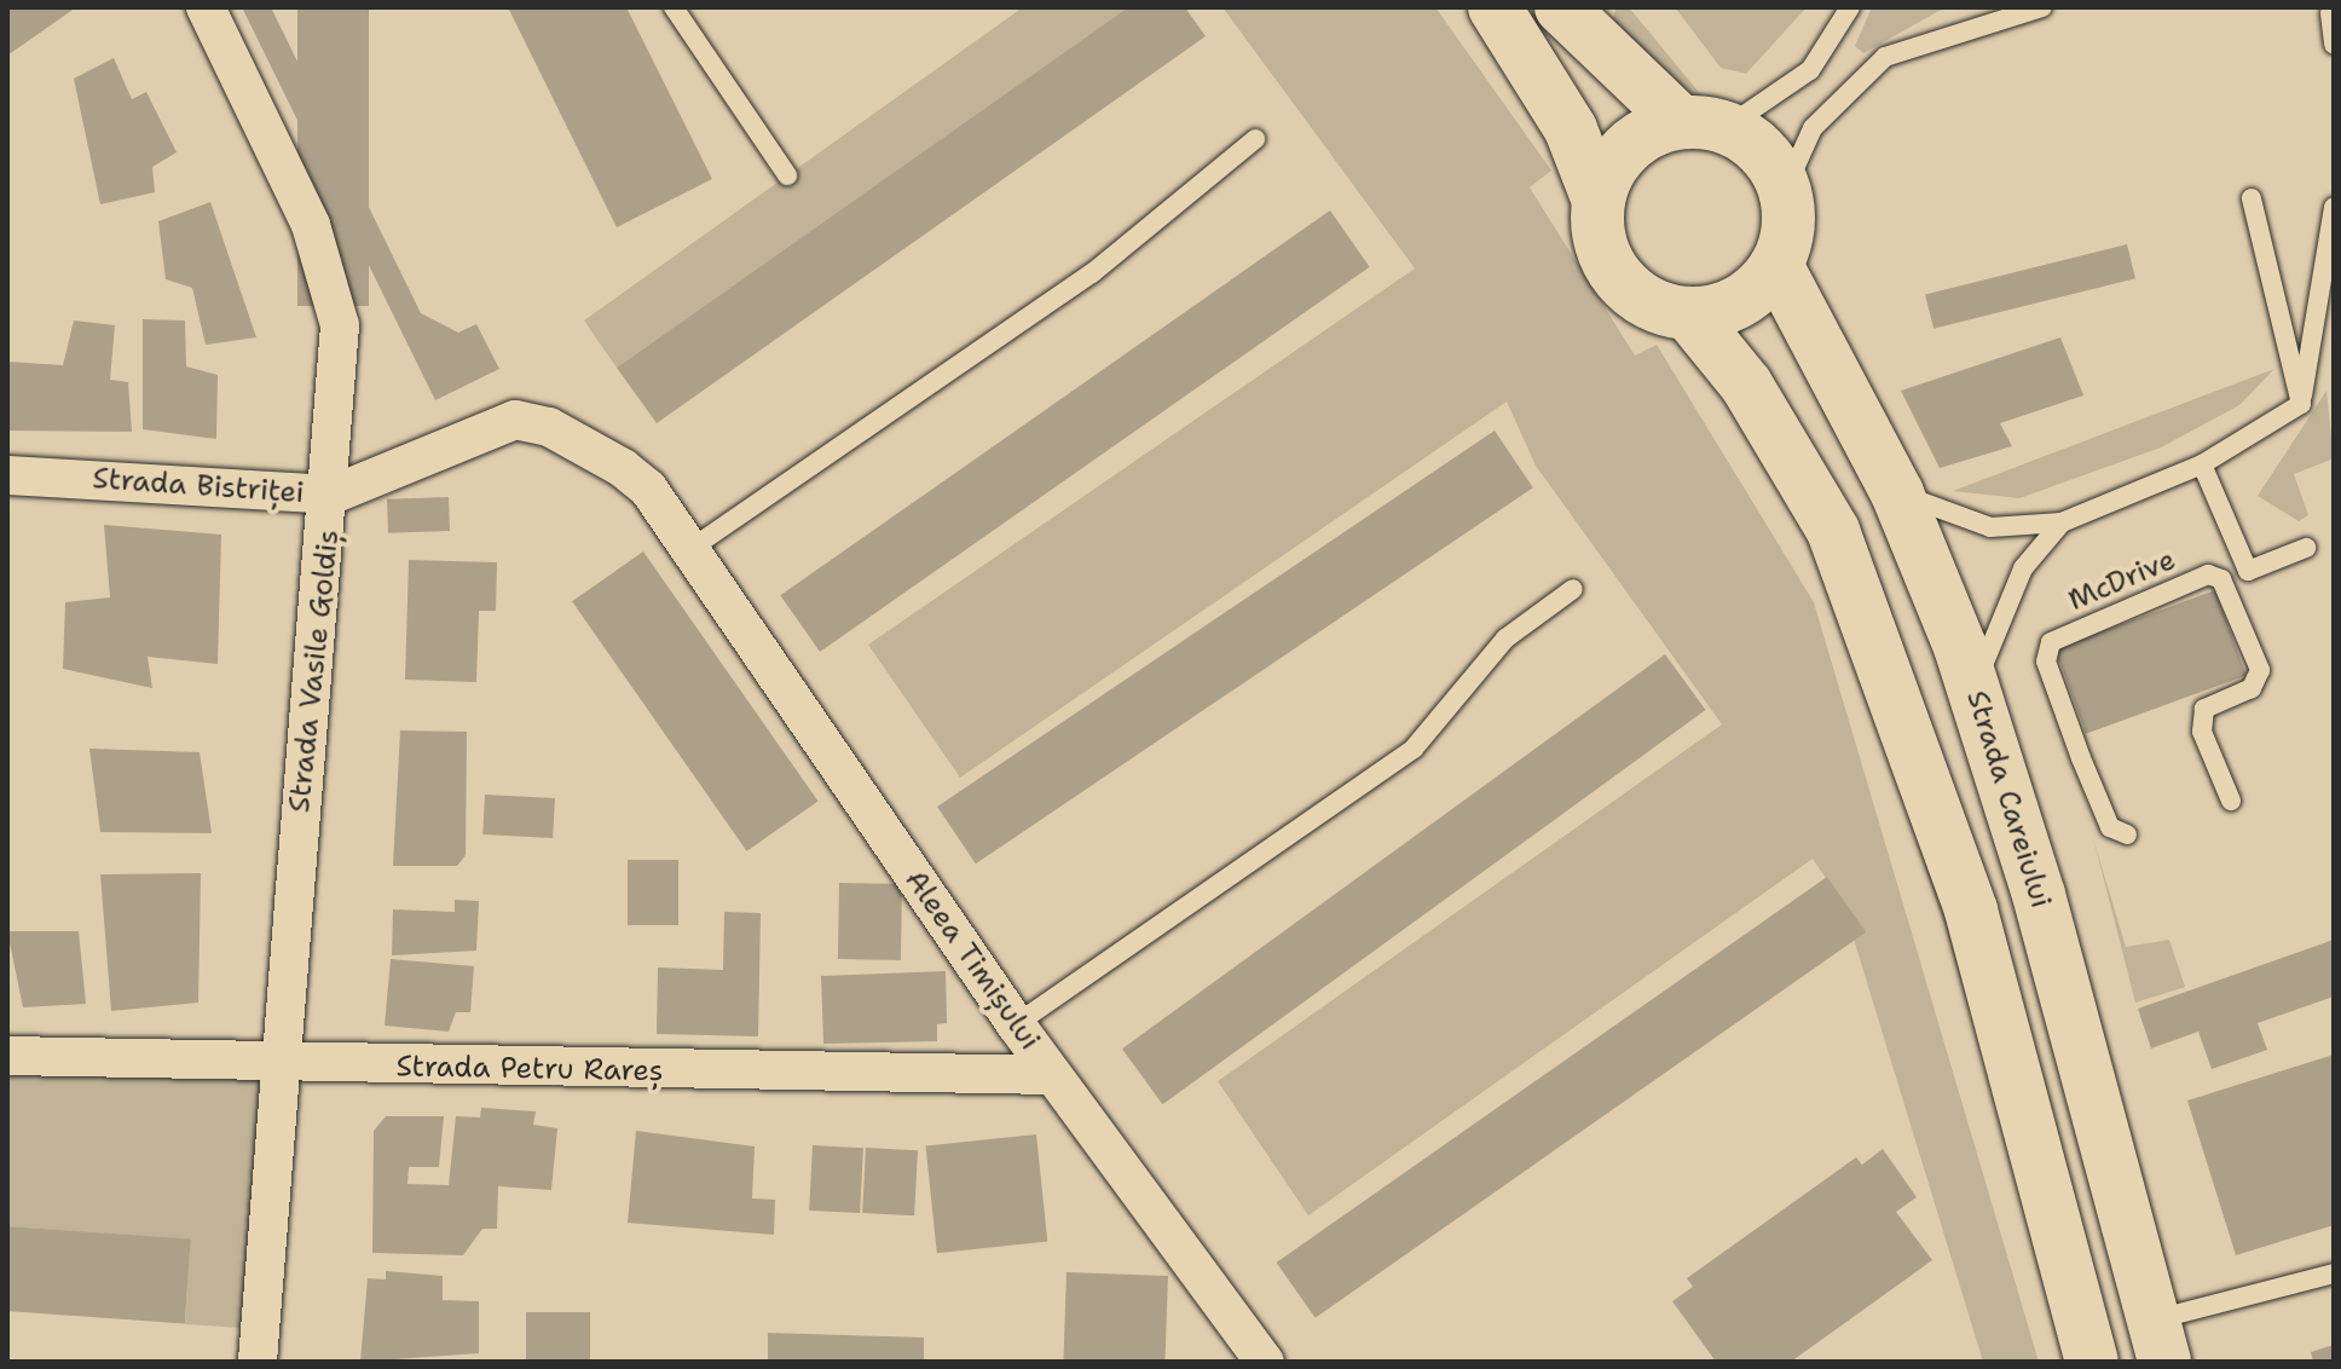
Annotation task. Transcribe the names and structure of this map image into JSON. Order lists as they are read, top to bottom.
{
  "streets": {
    "main road": ["Strada Careiului"],
    "street": [
      "Strada Bistriței",
      "Strada Vasile Goldiș",
      "Aleea Timișului",
      "Strada Petru Rareș"
    ],
    "lane": ["McDrive"]
  },
  "crossings": [
    ["Strada Bistriței", "Strada Vasile Goldiș"],
    ["Strada Bistriței", "Aleea Timișului"],
    ["Strada Vasile Goldiș", "Strada Petru Rareș"],
    ["Aleea Timișului", "Strada Petru Rareș"]
  ]
}
